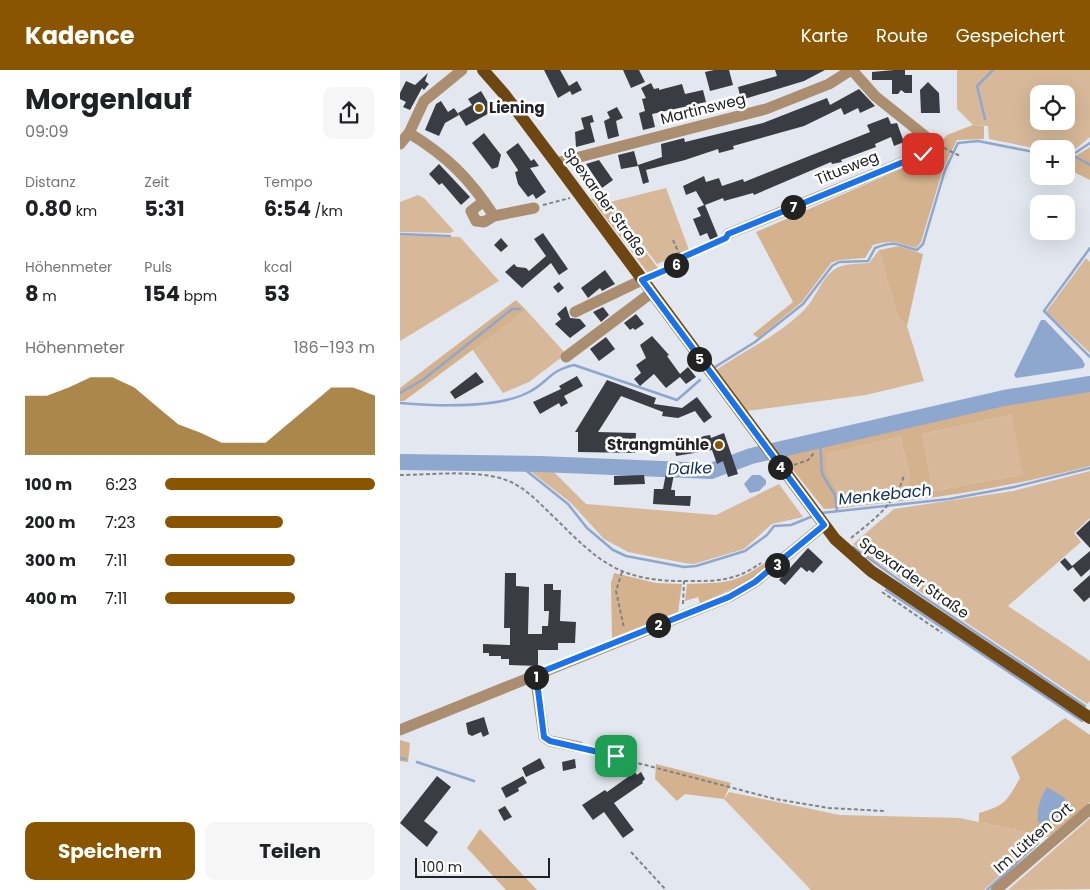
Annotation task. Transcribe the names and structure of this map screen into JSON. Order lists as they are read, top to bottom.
{
  "streets": {
    "main road": ["Spexarder Straße"],
    "street": ["Martinsweg", "Titusweg", "Im Lütken Ort"]
  },
  "crossings": [
    ["Martinsweg", "Spexarder Straße"]
  ],
  "water": ["Dalke", "Menkebach"],
  "places": ["Liening", "Strangmühle"],
  "scale_bar": "100 m",
  "page": {
    "header": "Kadence",
    "nav": ["Karte", "Route", "Gespeichert"],
    "heading": ["Morgenlauf", "09:09"],
    "map_buttons": ["+", "−"],
    "stats": [
      ["Distanz", "0.80 km"],
      ["Zeit", "5:31"],
      ["Tempo", "6:54 /km"],
      ["Höhenmeter", "8 m"],
      ["Puls", "154 bpm"],
      ["kcal", "53"]
    ],
    "pins": [
      "7",
      "6",
      "5",
      "4",
      "3",
      "2",
      "1"
    ],
    "chart": ["Höhenmeter", "186–193 m"],
    "list": [
      {
        "name": "100 m",
        "note": "6:23"
      },
      {
        "name": "200 m",
        "note": "7:23"
      },
      {
        "name": "300 m",
        "note": "7:11"
      },
      {
        "name": "400 m",
        "note": "7:11"
      }
    ],
    "buttons": ["Speichern", "Teilen"],
    "scale": "100 m"
  }
}
